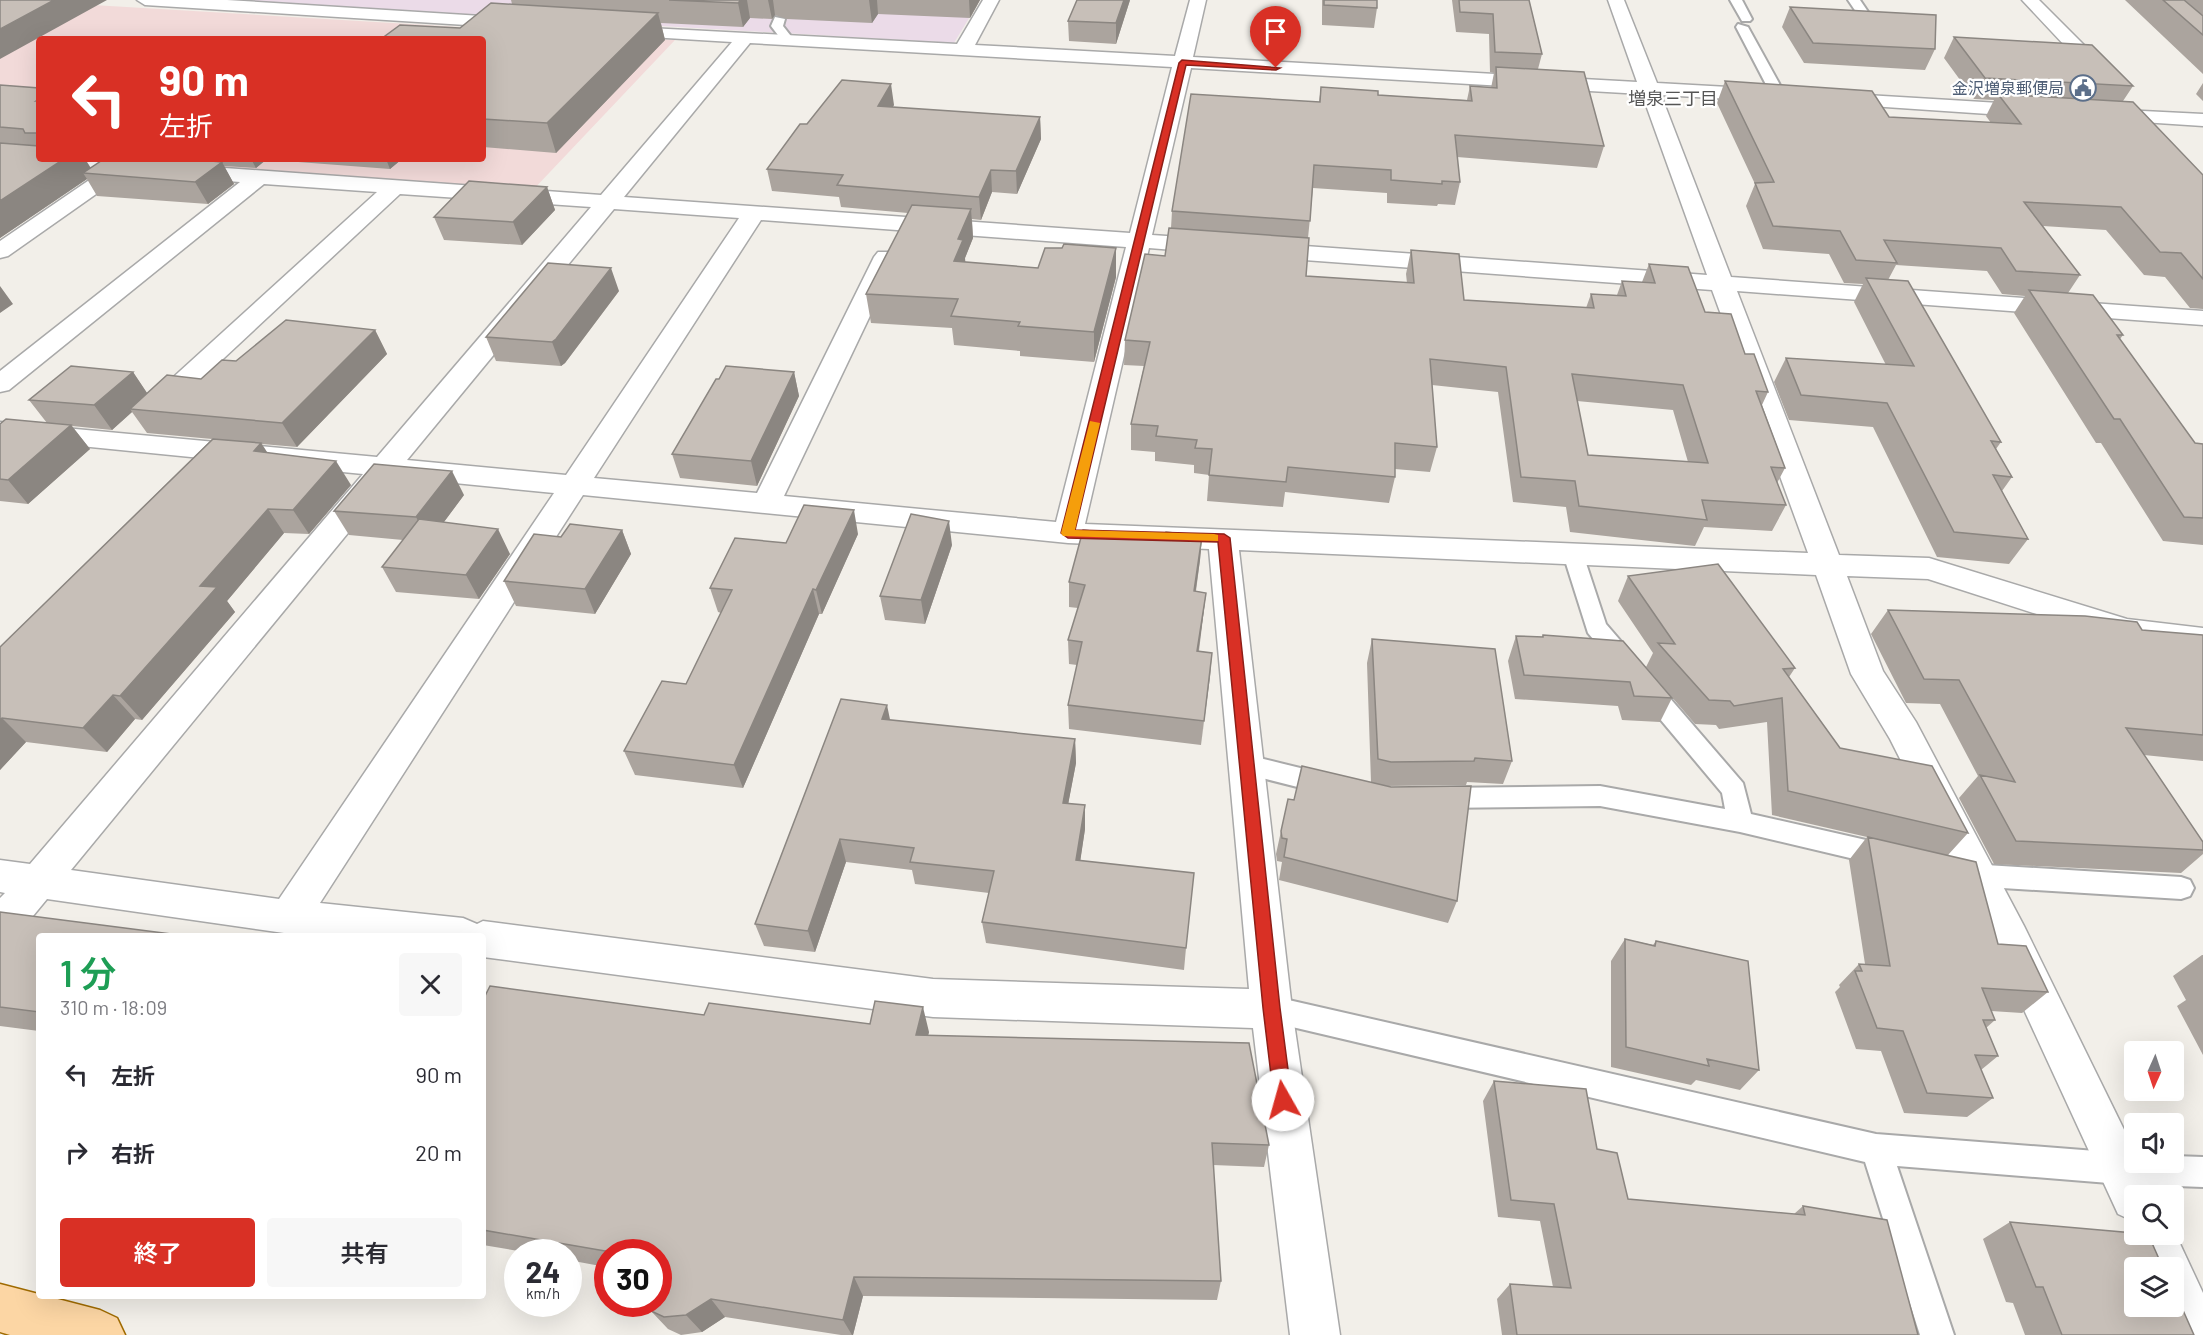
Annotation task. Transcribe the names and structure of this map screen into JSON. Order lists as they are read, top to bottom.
{
  "districts": ["増泉三丁目"],
  "places": {
    "public building": ["金沢増泉郵便局"]
  },
  "north": "bottom",
  "page": {
    "turn": ["90 m", "左折"],
    "heading": ["1 分", "310 m · 18:09"],
    "list": [
      {
        "name": "左折",
        "value": "90 m"
      },
      {
        "name": "右折",
        "value": "20 m"
      }
    ],
    "buttons": ["終了", "共有"],
    "speed": "24 km/h",
    "limit": "30"
  }
}
